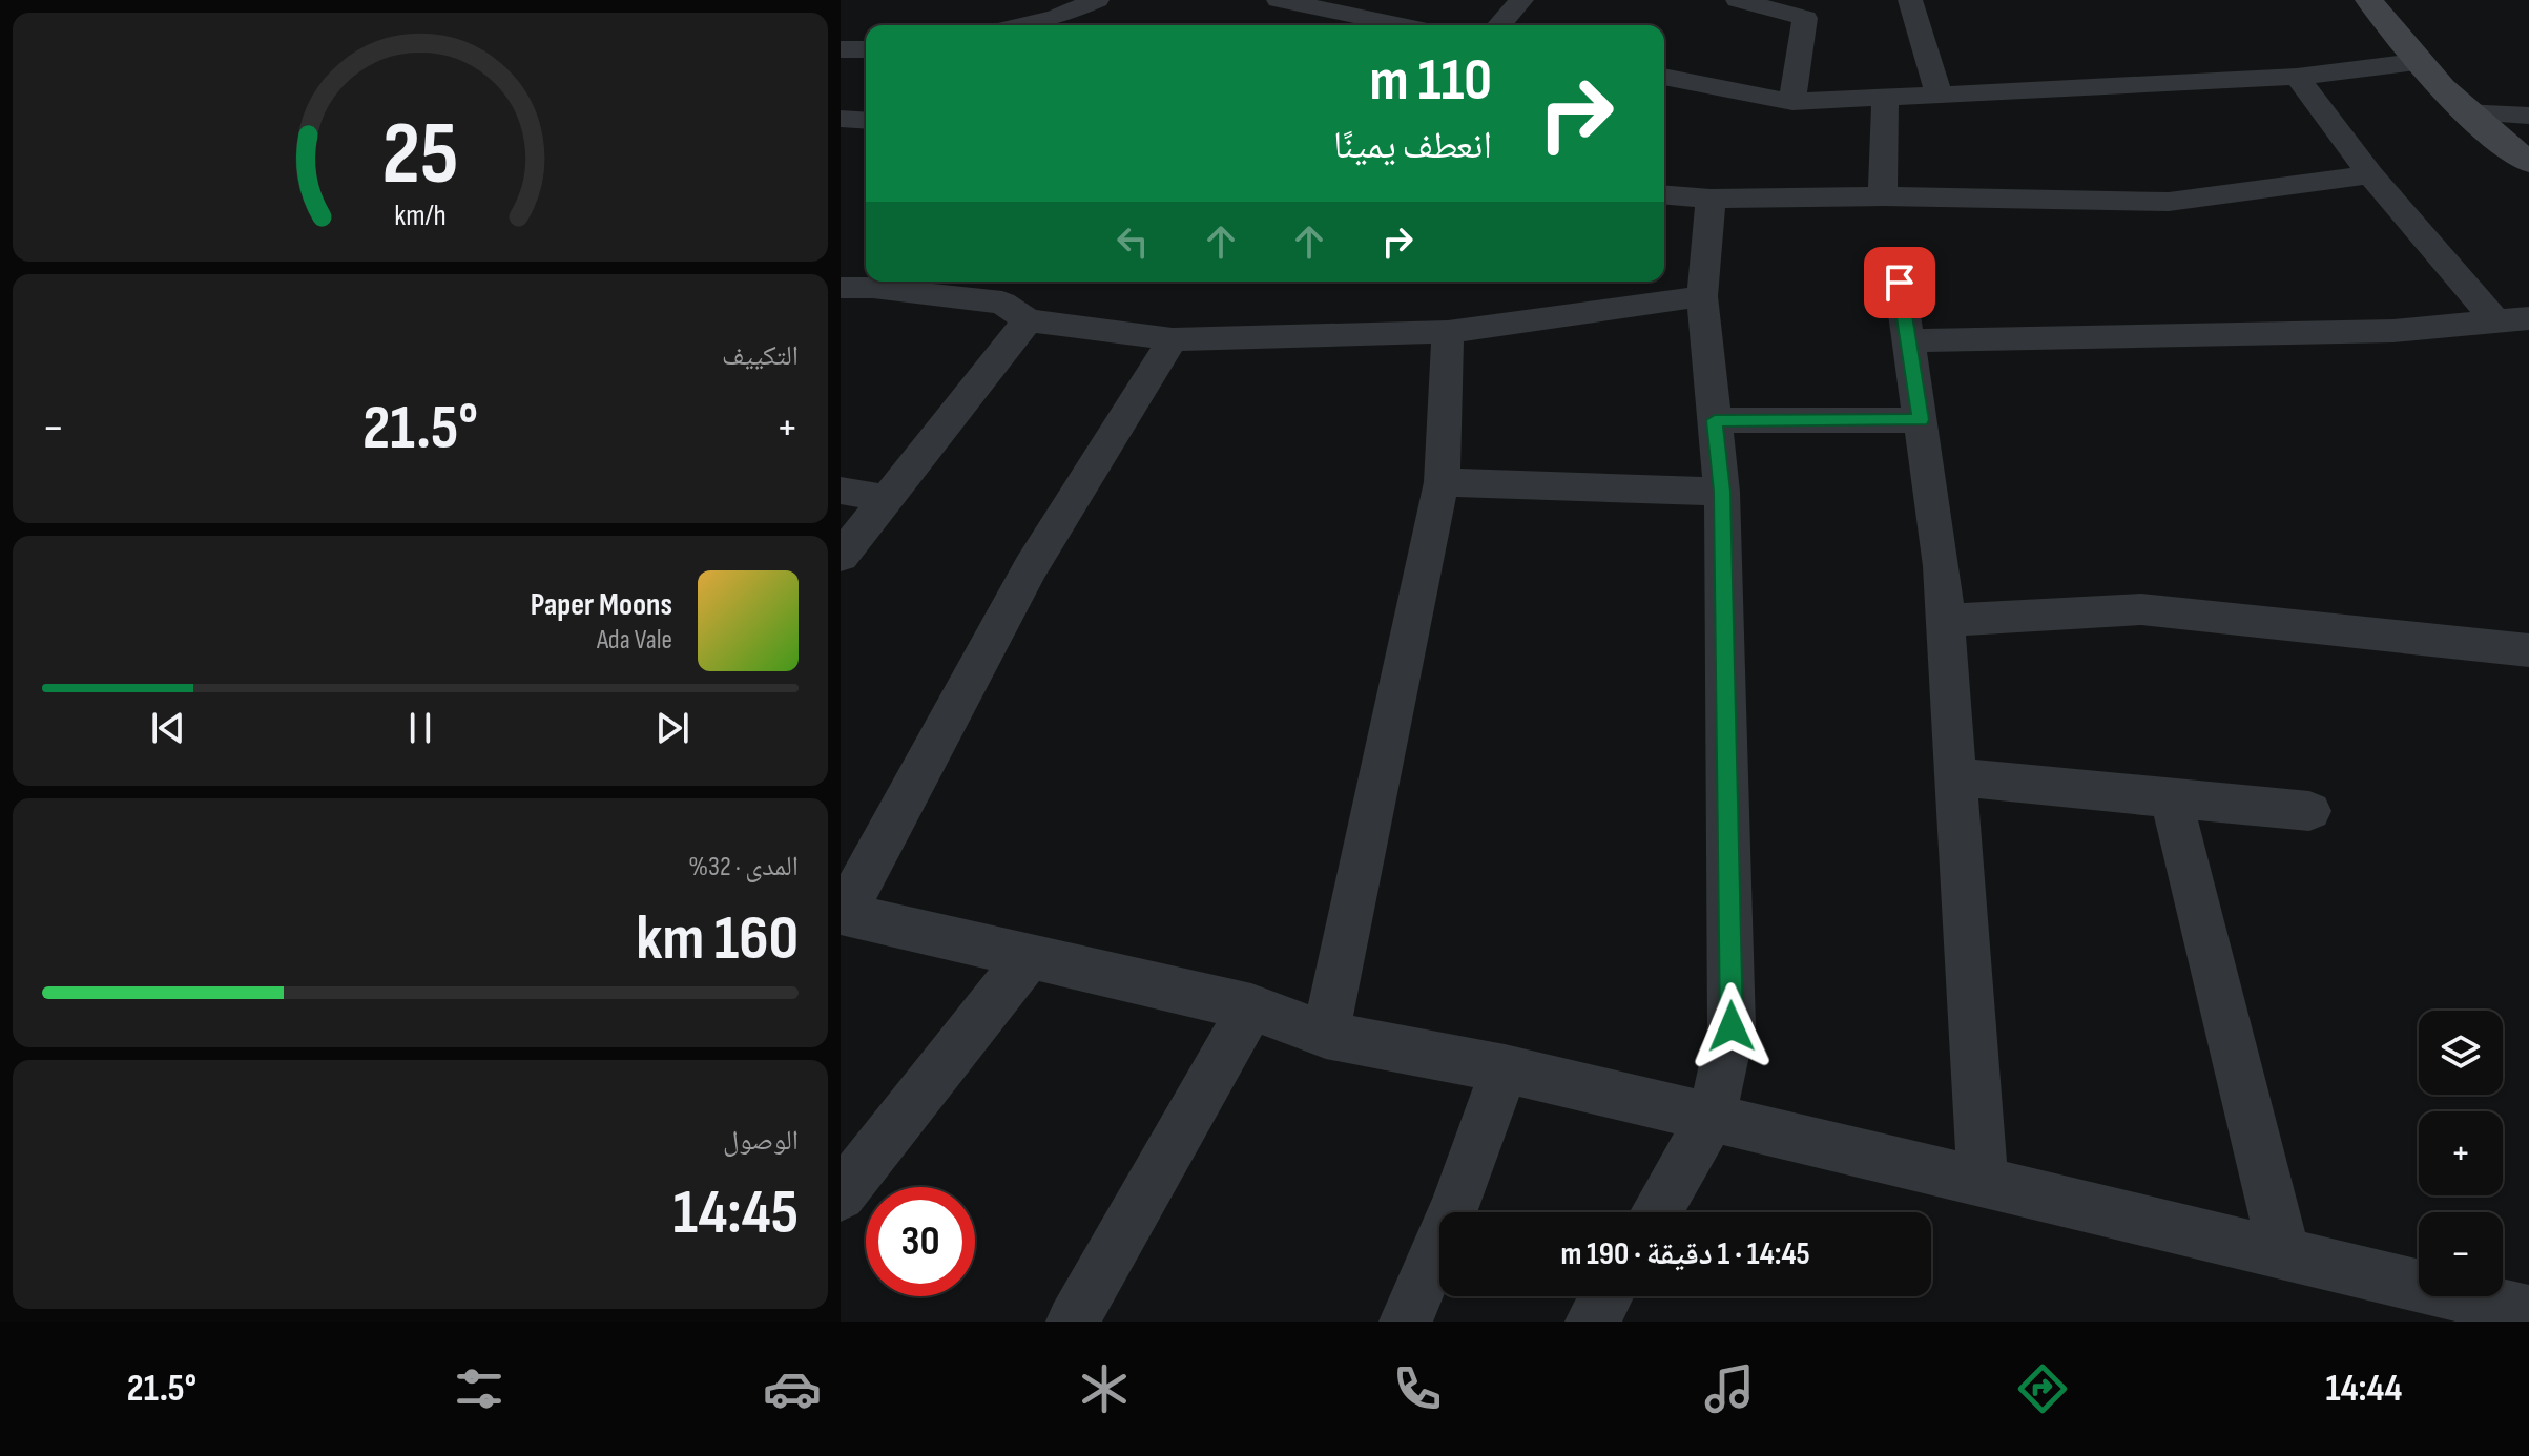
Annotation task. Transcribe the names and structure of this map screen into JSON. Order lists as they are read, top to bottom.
{
  "page": {
    "turn": ["110 m", "انعطف يمينًا"],
    "tile": [
      "التكييف",
      ["المدى · 32%", "160 km"],
      ["الوصول", "14:45"]
    ],
    "heat": ["−", "21.5°", "+"],
    "song": ["Paper Moons", "Ada Vale"],
    "map_buttons": ["+", "−"],
    "limit": "30",
    "trip": "14:45 · 1 دقيقة · 190 m",
    "tabs": ["14:44", "21.5°"],
    "gauge": ["25", "km/h"]
  }
}
